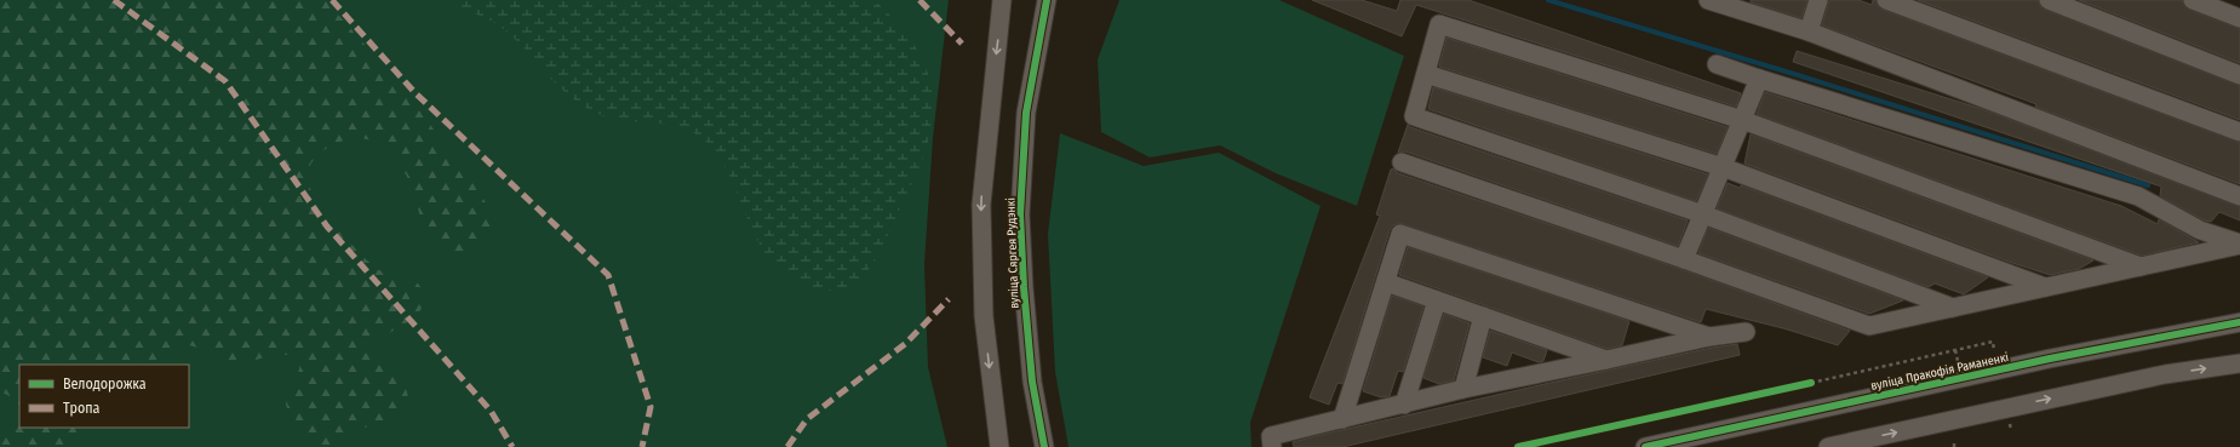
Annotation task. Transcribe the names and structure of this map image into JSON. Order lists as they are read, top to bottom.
{
  "streets": {
    "street": ["вуліца Сяргея Рудэнкі", "вуліца Пракофія Раманенкі"]
  },
  "legend": ["Велодорожка", "Тропа"]
}
